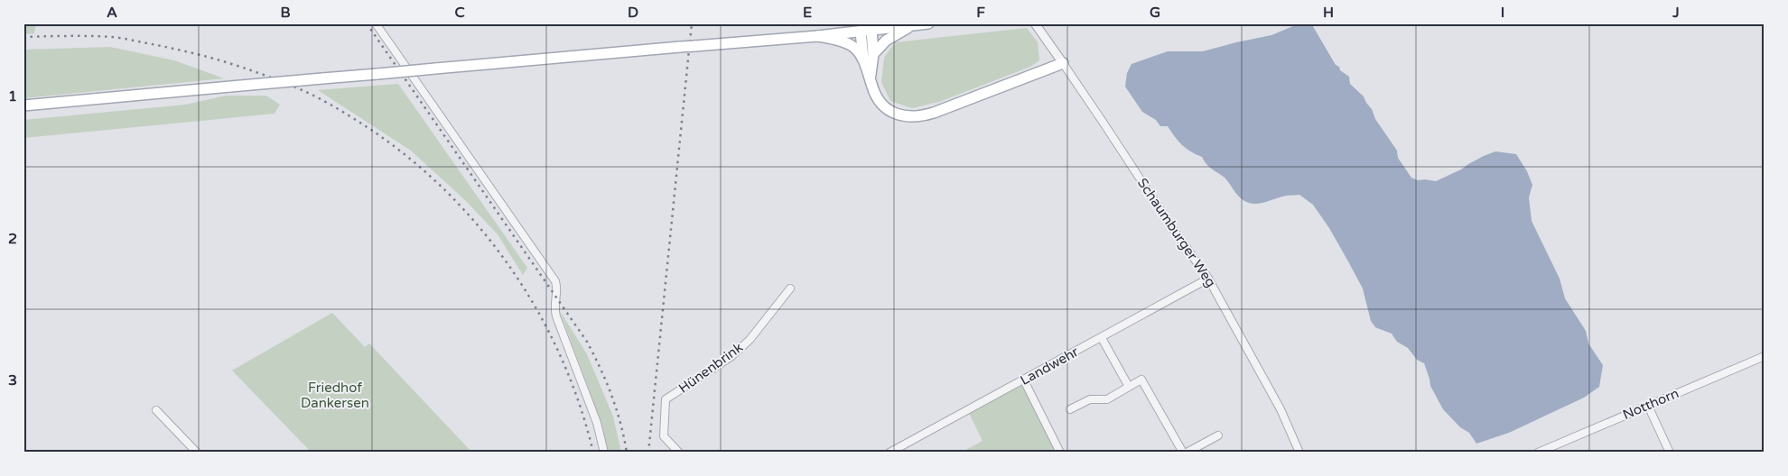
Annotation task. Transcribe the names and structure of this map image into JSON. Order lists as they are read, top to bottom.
{
  "streets": {
    "street": [
      "Schaumburger Weg",
      "Landwehr",
      "Hünenbrink",
      "Notthorn"
    ]
  },
  "crossings": [
    ["Schaumburger Weg", "Landwehr"]
  ],
  "parks": ["Friedhof Dankersen"],
  "grid": {
    "columns": [
      "A",
      "B",
      "C",
      "D",
      "E",
      "F",
      "G",
      "H",
      "I",
      "J"
    ],
    "rows": ["1", "2", "3"]
  }
}
